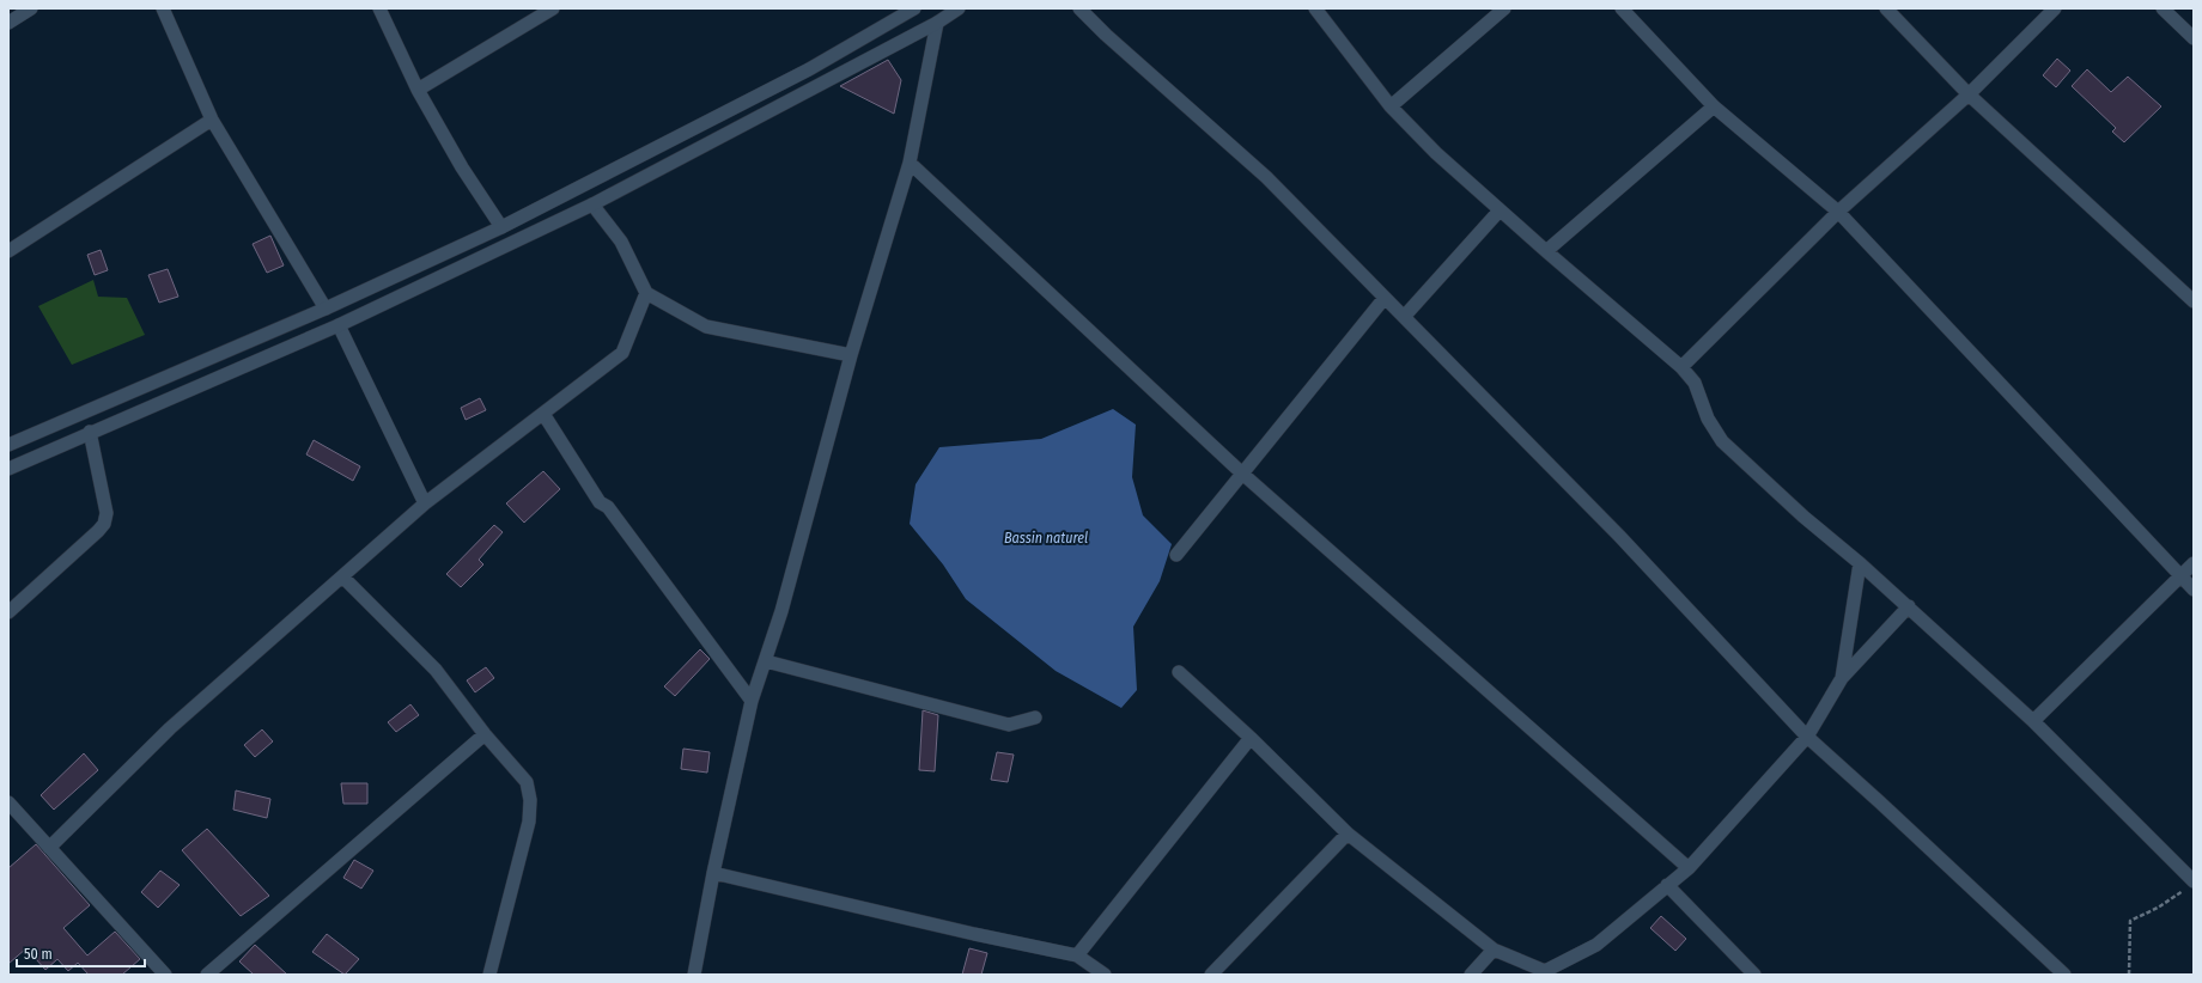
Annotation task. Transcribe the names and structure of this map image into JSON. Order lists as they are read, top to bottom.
{
  "water": ["Bassin naturel"],
  "scale_bar": "50 m"
}
